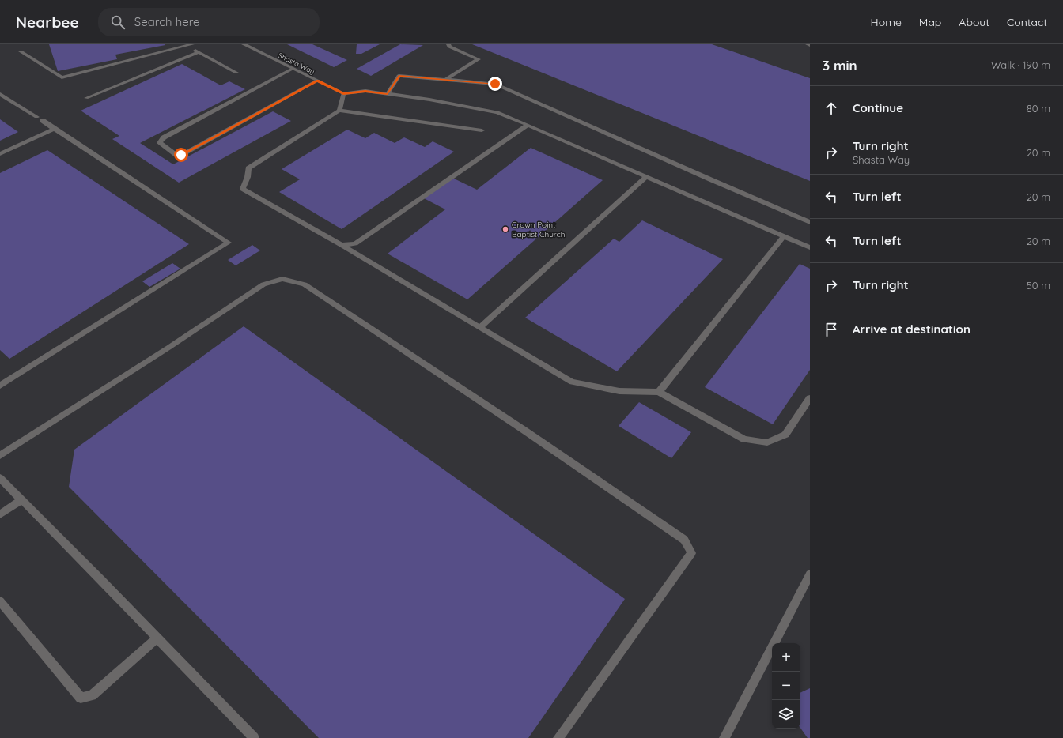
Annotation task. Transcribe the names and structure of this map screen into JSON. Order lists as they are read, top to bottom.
{
  "streets": {
    "street": ["Shasta Way"]
  },
  "places": ["Crown Point Baptist Church"],
  "page": {
    "header": "Nearbee",
    "search": "Search here",
    "nav": [
      "Home",
      "Map",
      "About",
      "Contact"
    ],
    "heading": ["3 min", "Walk · 190 m"],
    "list": [
      ["Continue", "80 m"],
      ["Turn right", "Shasta Way", "20 m"],
      ["Turn left", "20 m"],
      ["Turn left", "20 m"],
      ["Turn right", "50 m"],
      "Arrive at destination"
    ],
    "map_buttons": ["+", "−"]
  }
}
